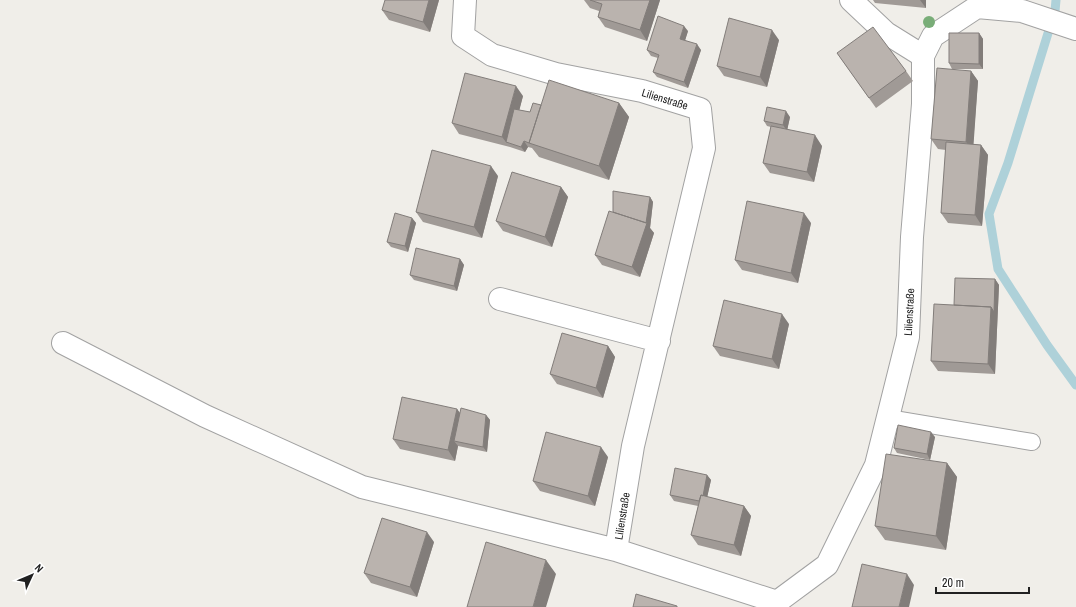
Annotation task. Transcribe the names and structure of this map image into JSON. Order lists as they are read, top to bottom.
{
  "streets": {
    "street": ["Lilienstraße"]
  },
  "scale_bar": "20 m",
  "north": "top right"
}
